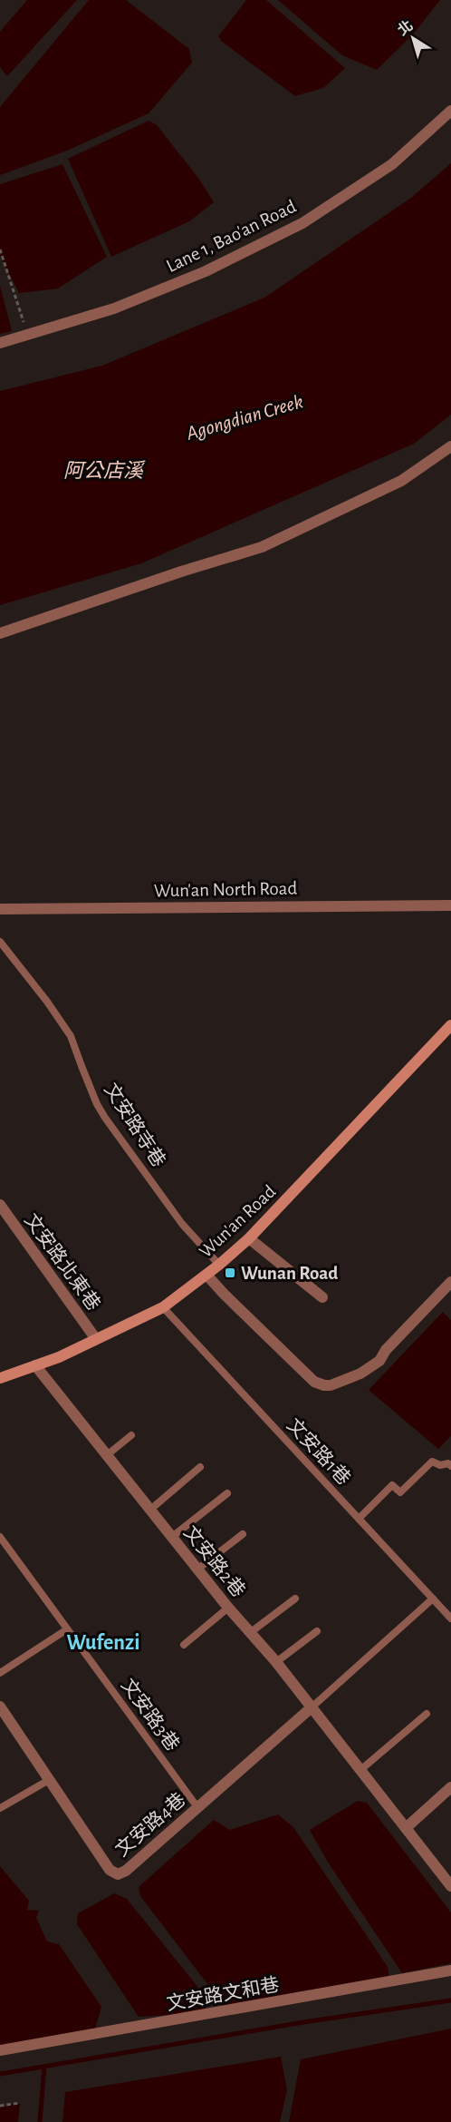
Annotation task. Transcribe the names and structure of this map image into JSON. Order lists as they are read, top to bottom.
{
  "streets": {
    "street": [
      "Lane 1, Bao'an Road",
      "Wun'an North Road",
      "Wun'an Road",
      "文安路北東巷",
      "文安路2巷",
      "文安路4巷",
      "文安路文和巷"
    ],
    "lane": ["文安路寺巷", "文安路1巷", "文安路3巷"]
  },
  "crossings": [
    ["文安路寺巷", "Wun'an Road"],
    ["Wun'an Road", "文安路北東巷"],
    ["Wun'an Road", "文安路1巷"],
    ["Wun'an Road", "文安路2巷"],
    ["文安路2巷", "文安路4巷"],
    ["文安路3巷", "文安路4巷"]
  ],
  "districts": ["Wufenzi"],
  "water": ["Agongdian Creek", "阿公店溪"],
  "places": {
    "transit": ["Wunan Road"]
  },
  "north": "top left"
}
